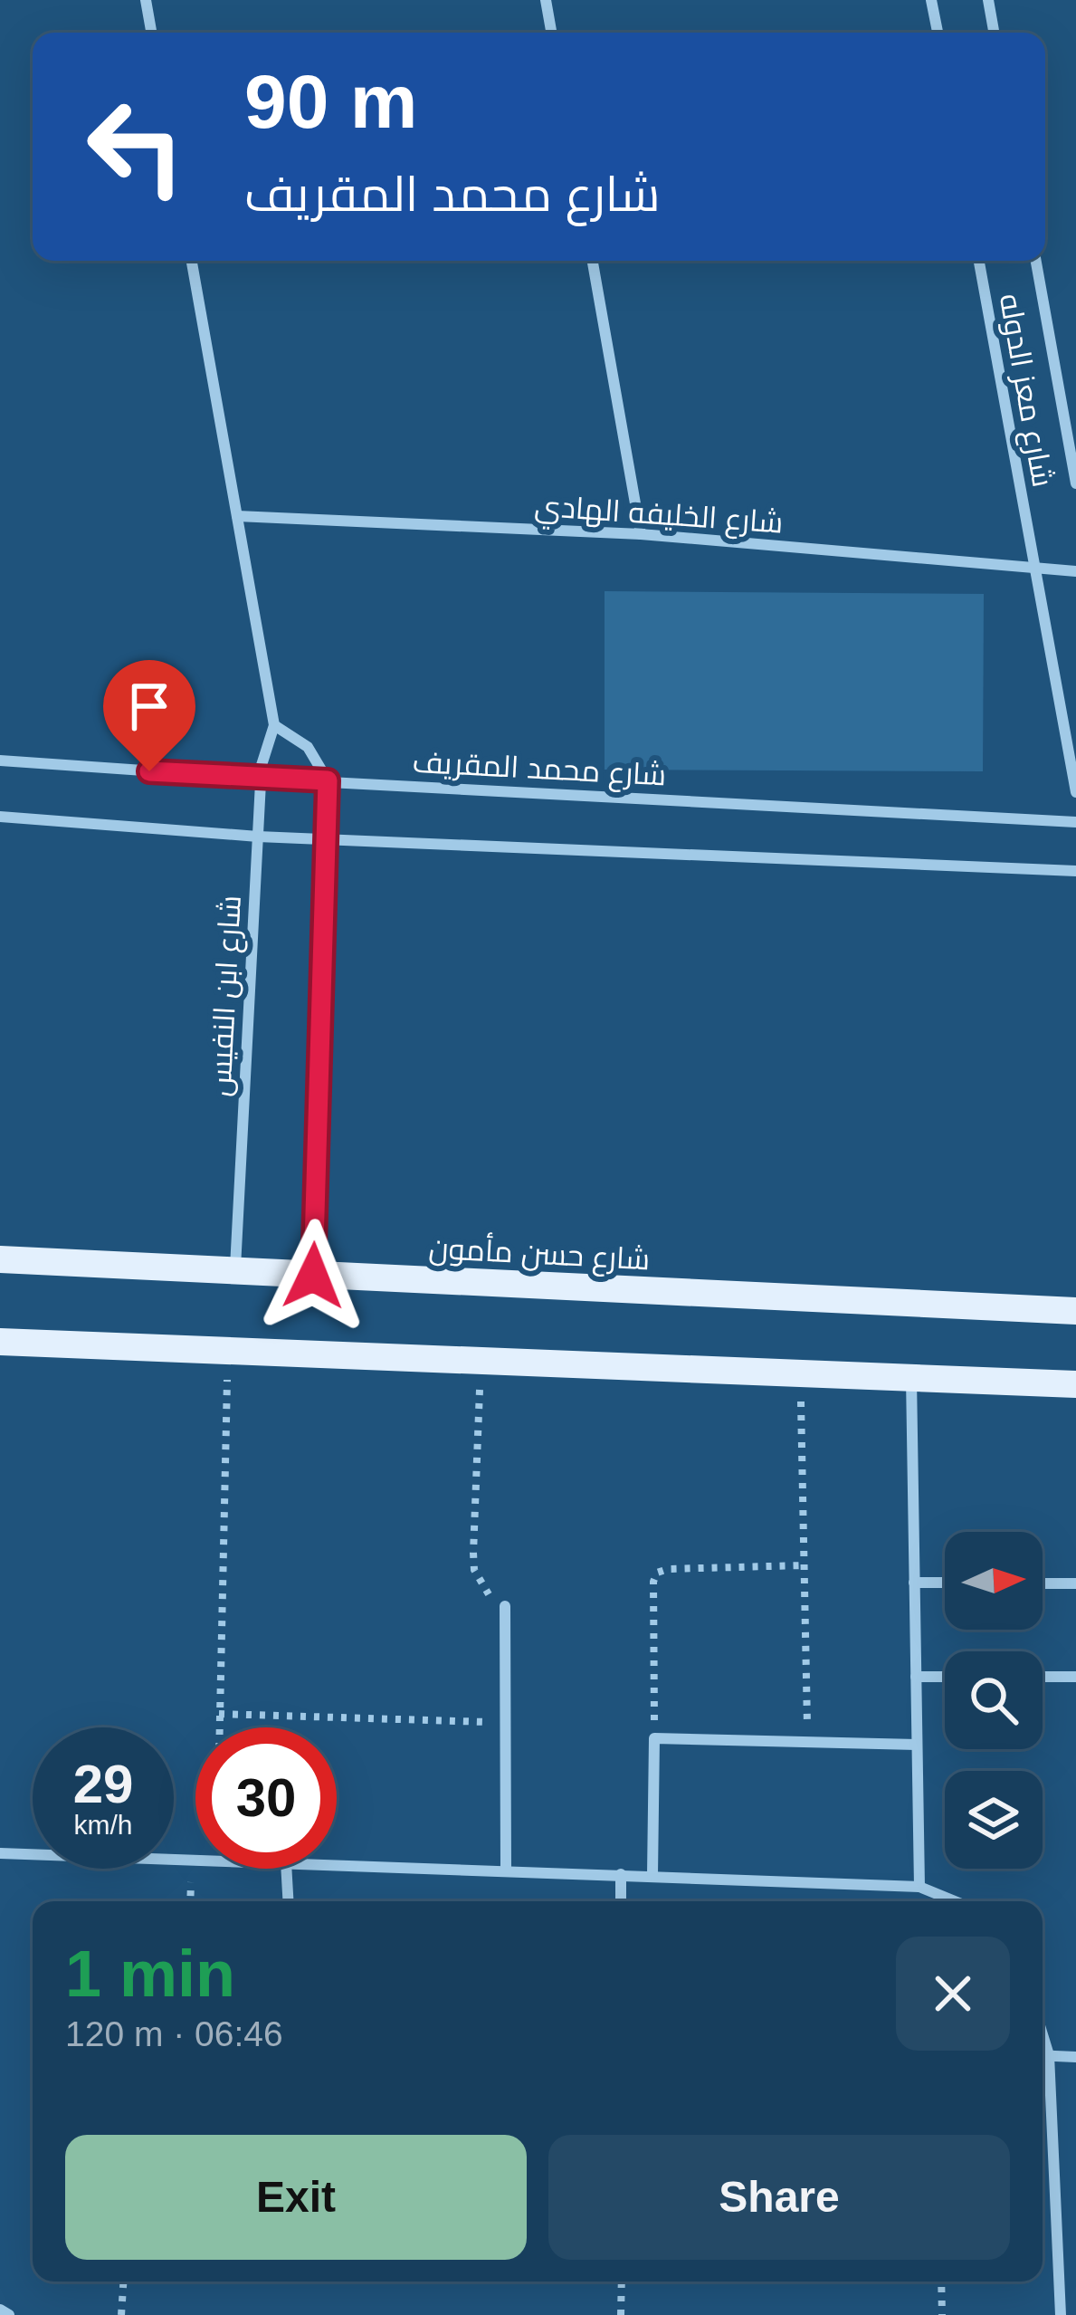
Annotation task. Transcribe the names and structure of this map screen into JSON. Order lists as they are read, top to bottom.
{
  "streets": {
    "main road": ["شارع حسن مأمون"],
    "street": [
      "شارع معز الدوله",
      "شارع الخليفه الهادي",
      "شارع محمد المقريف",
      "شارع ابن النفيس"
    ]
  },
  "crossings": [
    ["شارع معز الدوله", "شارع الخليفه الهادي"],
    ["شارع الخليفه الهادي", "شارع ابن النفيس"],
    ["شارع محمد المقريف", "شارع ابن النفيس"],
    ["شارع ابن النفيس", "شارع حسن مأمون"]
  ],
  "north": "right",
  "page": {
    "turn": ["90 m", "شارع محمد المقريف"],
    "speed": "29 km/h",
    "limit": "30",
    "heading": ["1 min", "120 m · 06:46"],
    "buttons": ["Exit", "Share"]
  }
}
